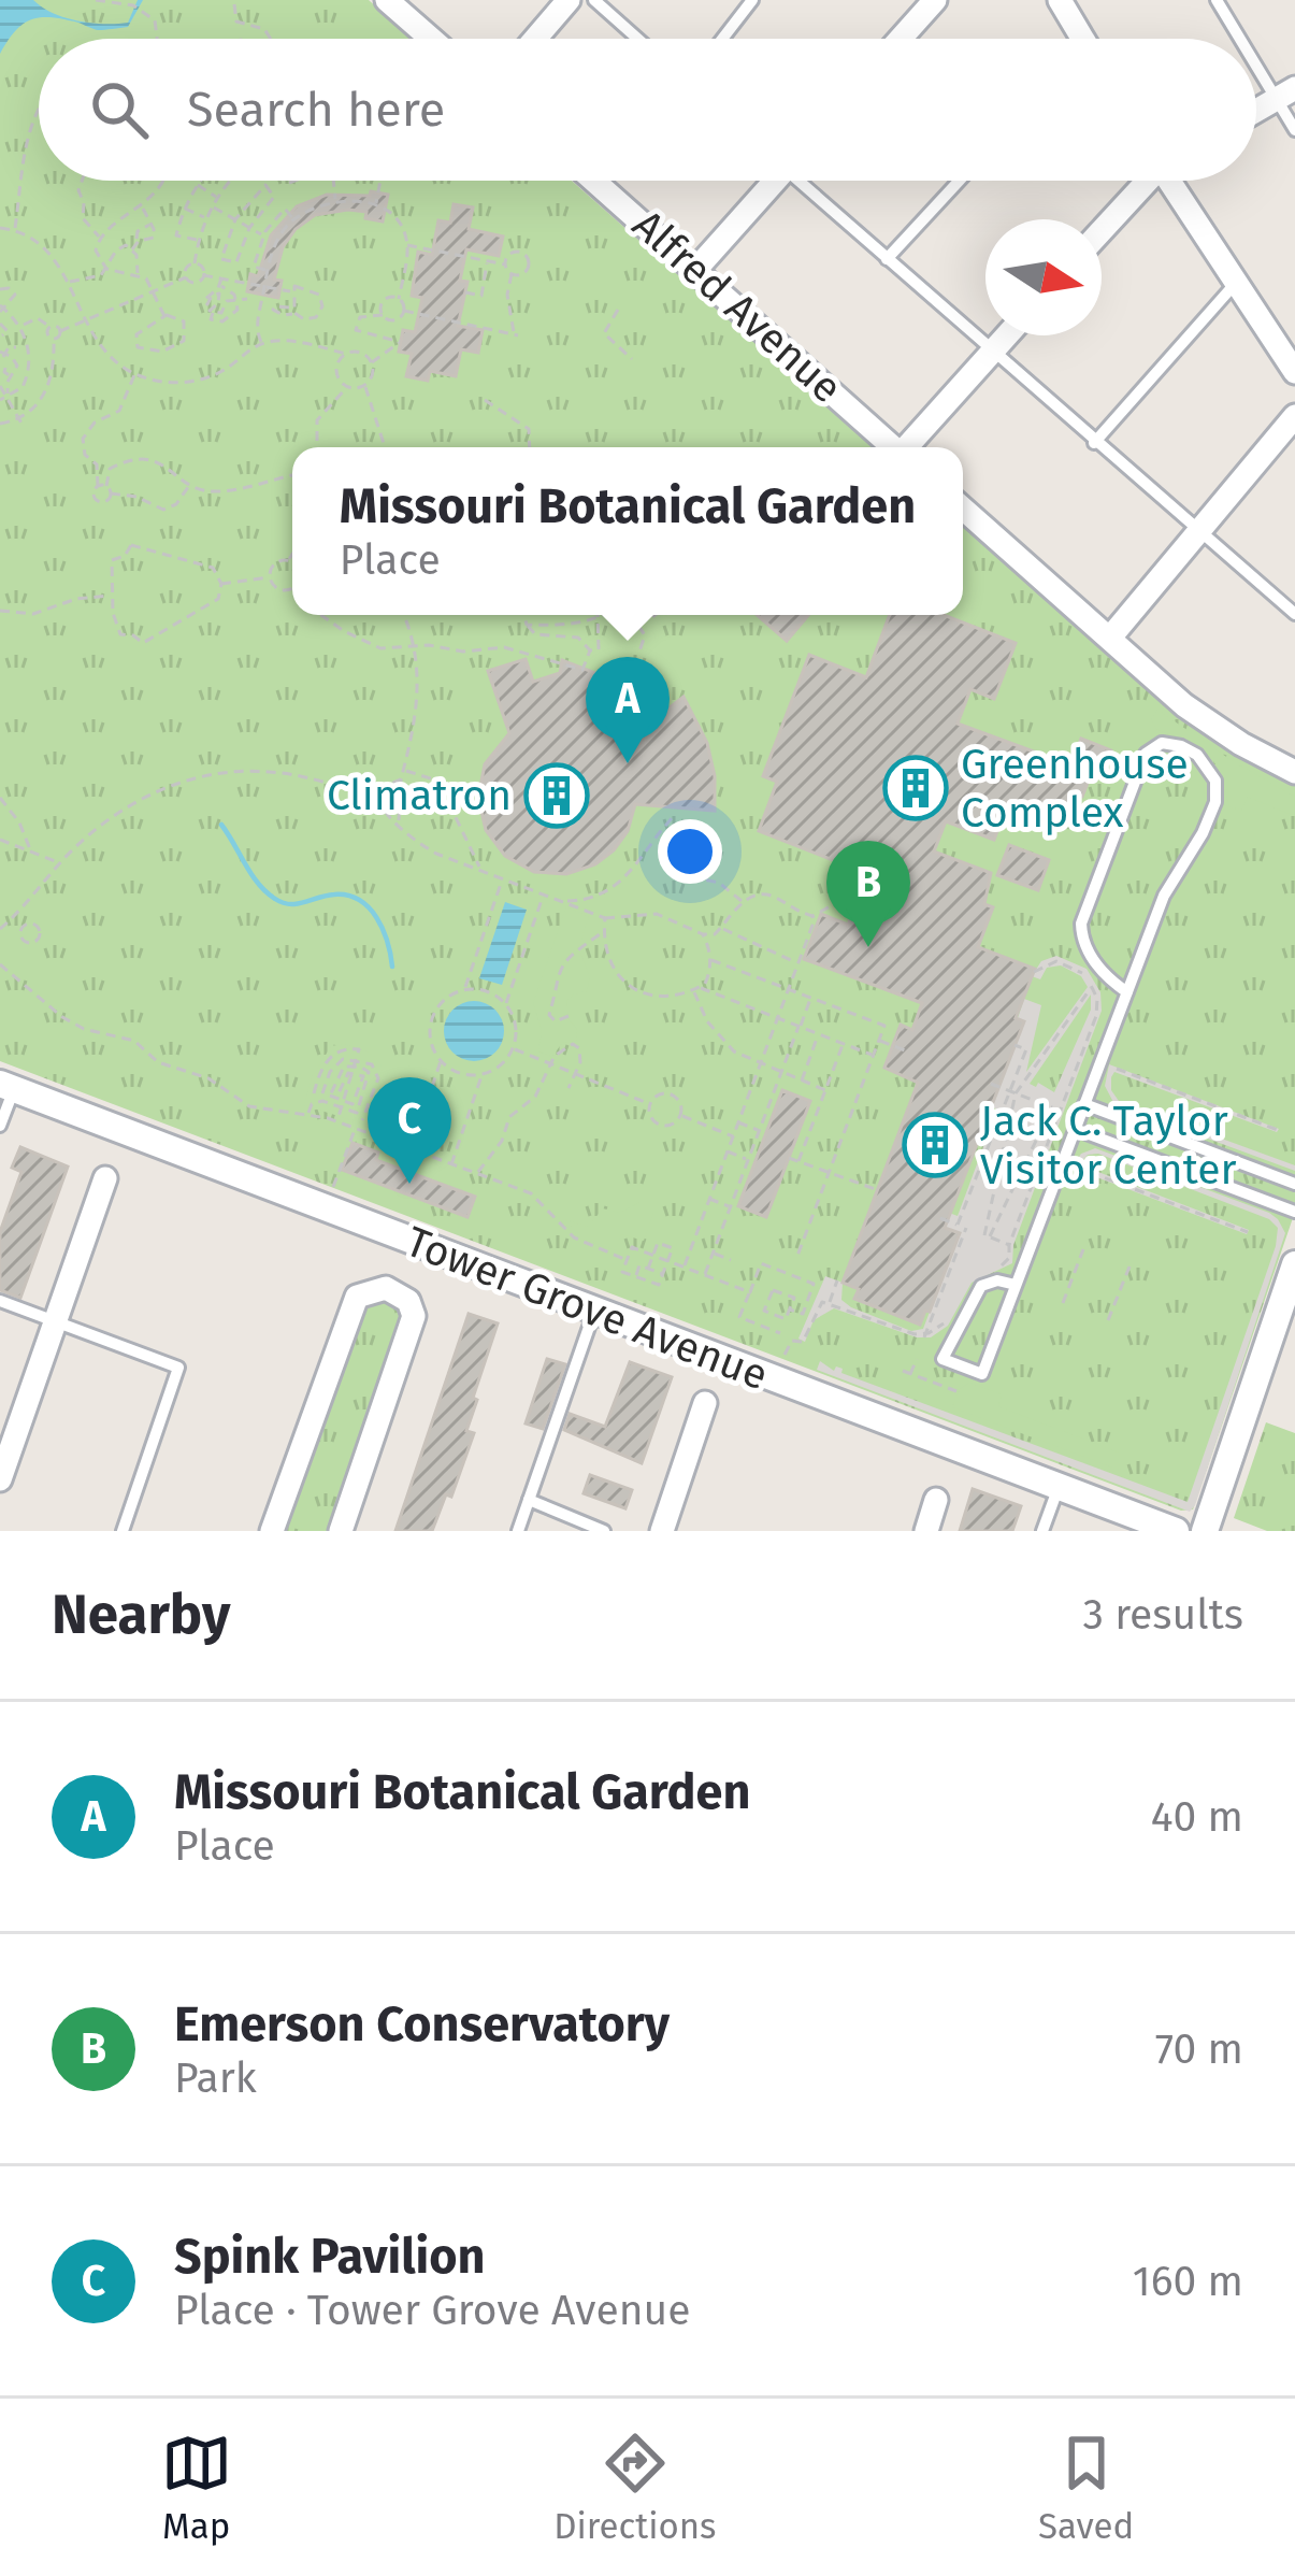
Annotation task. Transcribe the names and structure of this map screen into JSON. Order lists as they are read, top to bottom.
{
  "streets": {
    "street": ["Alfred Avenue", "Tower Grove Avenue"]
  },
  "places": {
    "building": ["Greenhouse Complex", "Climatron", "Jack C. Taylor Visitor Center"]
  },
  "north": "right",
  "page": {
    "search": "Search here",
    "popup": ["Missouri Botanical Garden", "Place"],
    "pins": ["A", "B", "C"],
    "heading": ["Nearby", "3 results"],
    "list": [
      {
        "mark": "A",
        "name": "Missouri Botanical Garden",
        "note": "Place",
        "value": "40 m"
      },
      {
        "mark": "B",
        "name": "Emerson Conservatory",
        "note": "Park",
        "value": "70 m"
      },
      {
        "mark": "C",
        "name": "Spink Pavilion",
        "note": "Place · Tower Grove Avenue",
        "value": "160 m"
      }
    ],
    "nav": ["Map", "Directions", "Saved"]
  }
}
